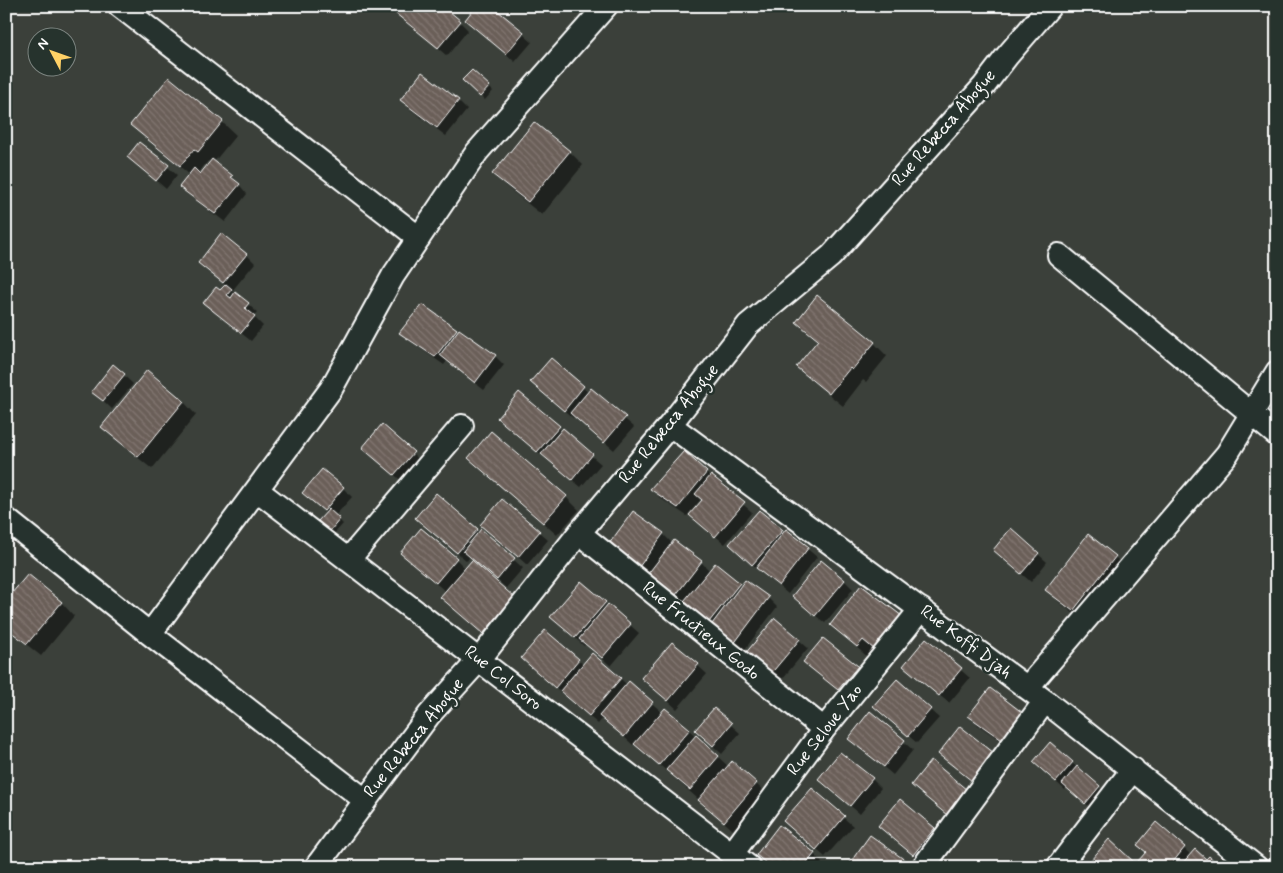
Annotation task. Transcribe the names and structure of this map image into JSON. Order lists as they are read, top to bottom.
{
  "streets": {
    "street": [
      "Rue Rebecca Abogue",
      "Rue Fructieux Godo",
      "Rue Koffi Djah",
      "Rue Col Soro",
      "Rue Seloue Yao"
    ]
  },
  "crossings": [
    ["Rue Rebecca Abogue", "Rue Fructieux Godo"],
    ["Rue Rebecca Abogue", "Rue Koffi Djah"],
    ["Rue Rebecca Abogue", "Rue Col Soro"],
    ["Rue Fructieux Godo", "Rue Seloue Yao"],
    ["Rue Koffi Djah", "Rue Seloue Yao"],
    ["Rue Col Soro", "Rue Seloue Yao"]
  ],
  "north": "top left"
}
